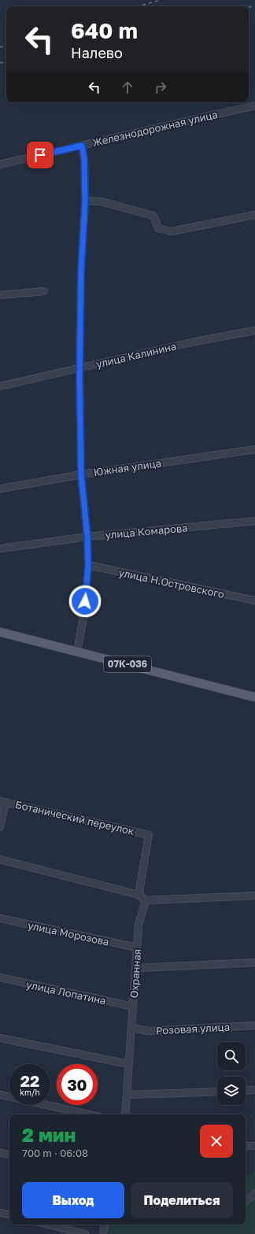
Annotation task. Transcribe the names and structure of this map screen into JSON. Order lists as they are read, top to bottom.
{
  "streets": {
    "main road": ["07К-036"],
    "street": [
      "Железнодорожная улица",
      "улица Калинина",
      "Южная улица",
      "улица Комарова",
      "улица Н.Островского",
      "Ботанический переулок",
      "улица Морозова",
      "Охранная",
      "улица Лопатина",
      "Розовая улица"
    ]
  },
  "crossings": [
    ["улица Морозова", "Охранная"],
    ["Охранная", "улица Лопатина"],
    ["Охранная", "Розовая улица"]
  ],
  "page": {
    "turn": ["640 m", "Налево"],
    "speed": "22 km/h",
    "limit": "30",
    "heading": ["2 мин", "700 m · 06:08"],
    "buttons": ["Выход", "Поделиться"]
  }
}
